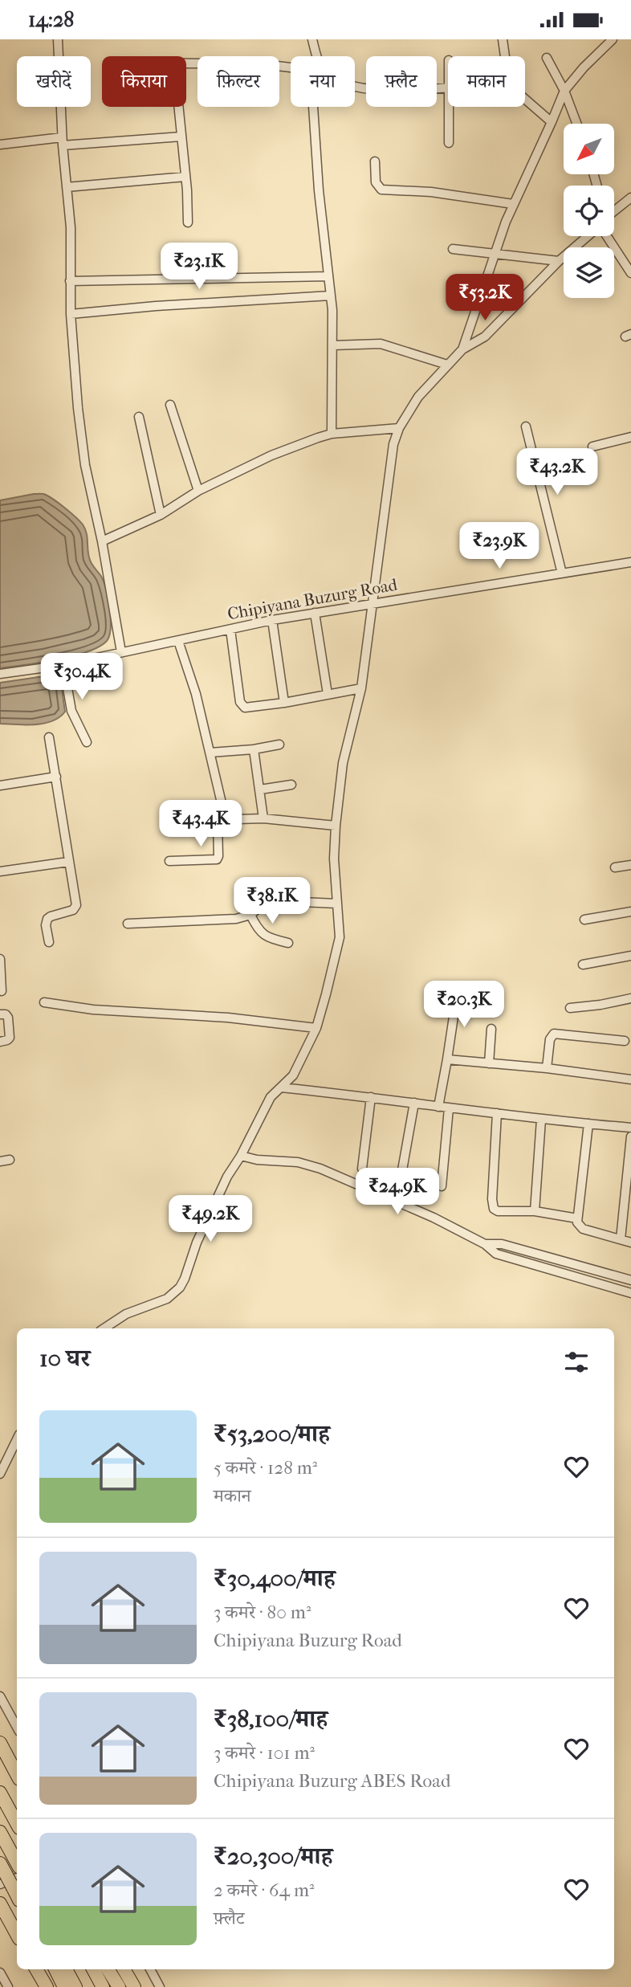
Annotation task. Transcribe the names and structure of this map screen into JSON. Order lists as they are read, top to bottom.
{
  "streets": {
    "street": ["Chipiyana Buzurg Road"]
  },
  "north": "bottom left",
  "page": {
    "status": "14:28",
    "chip": [
      "खरीदें",
      "किराया",
      "फ़िल्टर",
      "नया",
      "फ़्लैट",
      "मकान"
    ],
    "price": [
      "₹23.1K",
      "₹53.2K",
      "₹43.2K",
      "₹23.9K",
      "₹30.4K",
      "₹43.4K",
      "₹38.1K",
      "₹20.3K",
      "₹24.9K",
      "₹49.2K"
    ],
    "heading": "10 घर",
    "list": [
      {
        "name": "₹53,200/माह",
        "note": "5 कमरे · 128 m² · मकान"
      },
      {
        "name": "₹30,400/माह",
        "note": "3 कमरे · 80 m² · Chipiyana Buzurg Road"
      },
      {
        "name": "₹38,100/माह",
        "note": "3 कमरे · 101 m² · Chipiyana Buzurg ABES Road"
      },
      {
        "name": "₹20,300/माह",
        "note": "2 कमरे · 64 m² · फ़्लैट"
      }
    ]
  }
}
